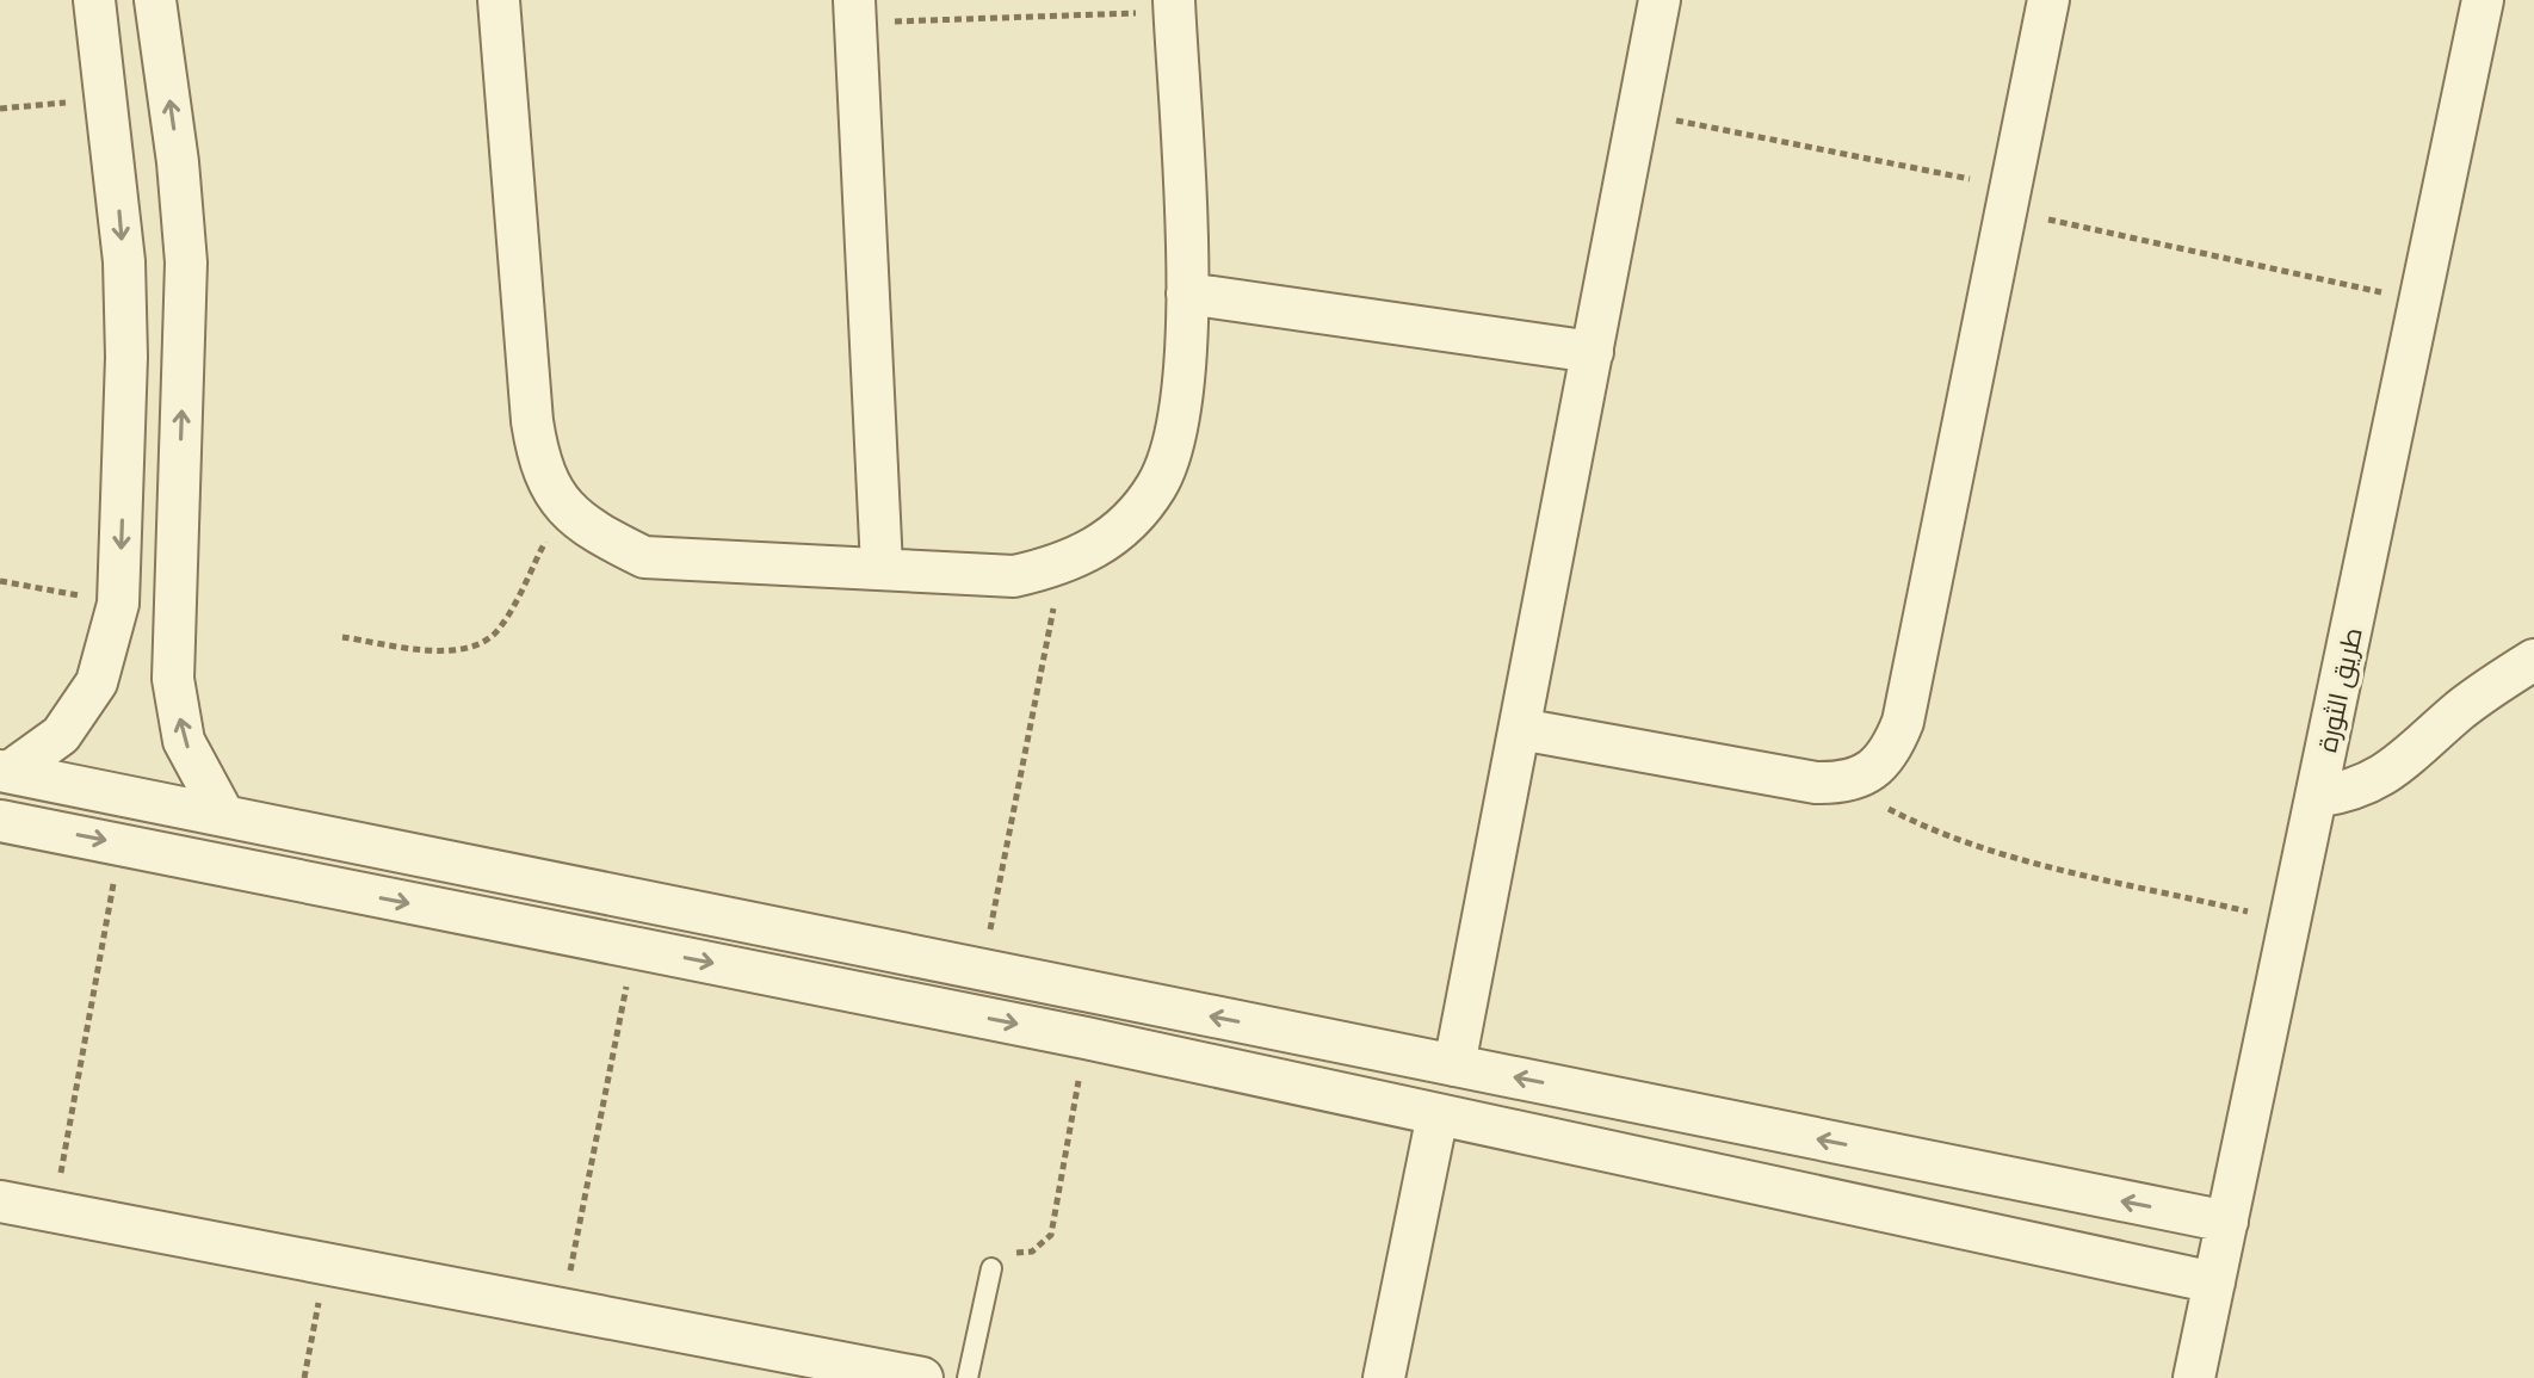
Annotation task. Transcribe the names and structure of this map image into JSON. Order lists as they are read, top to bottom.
{
  "streets": {
    "street": ["طريق الثورة"]
  }
}
